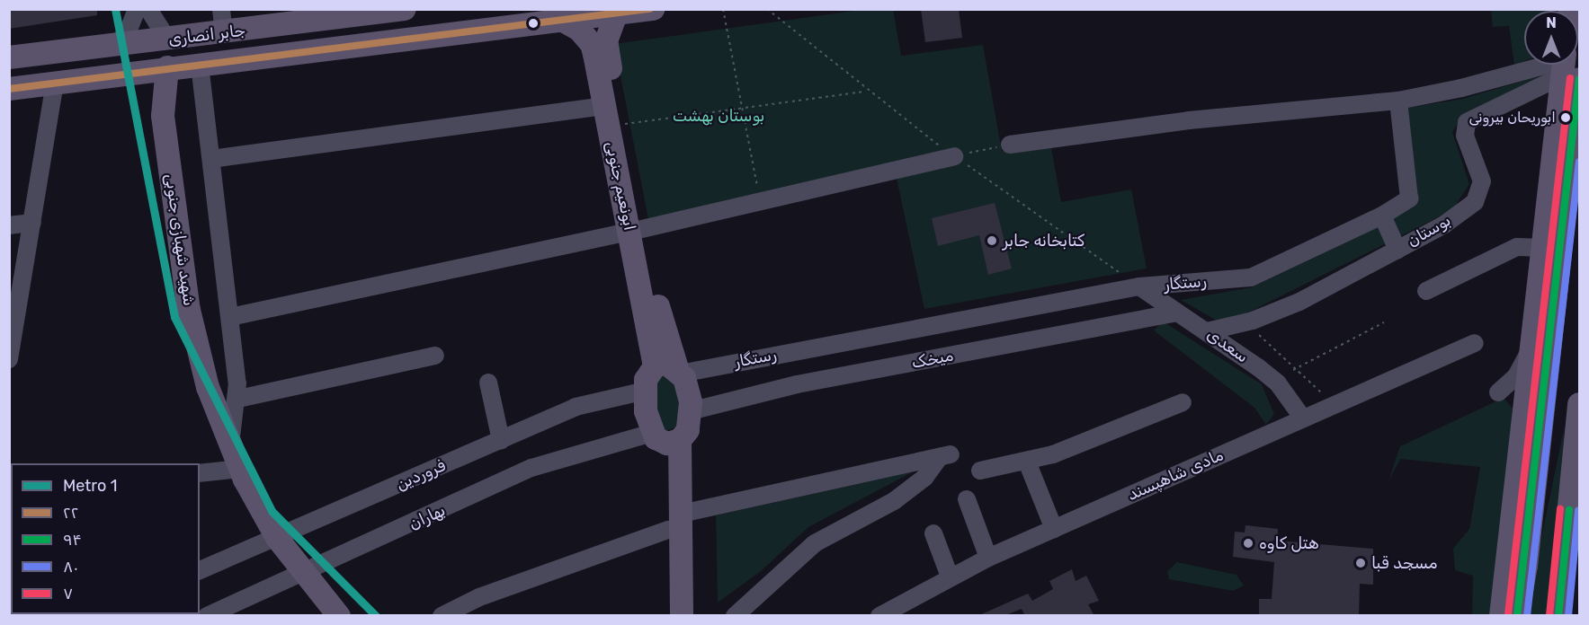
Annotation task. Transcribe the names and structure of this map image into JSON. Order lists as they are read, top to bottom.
{
  "streets": {
    "main road": ["جابر انصاری", "ابونعیم جنوبی", "شهید شهبازی جنوبی"],
    "street": [
      "بوستان",
      "رستگار",
      "سعدی",
      "میخک",
      "فروردین",
      "مادی شاهپسند",
      "بهاران"
    ]
  },
  "crossings": [
    ["جابر انصاری", "ابونعیم جنوبی"],
    ["جابر انصاری", "شهید شهبازی جنوبی"],
    ["ابونعیم جنوبی", "رستگار"],
    ["ابونعیم جنوبی", "میخک"],
    ["بوستان", "سعدی"],
    ["شهید شهبازی جنوبی", "فروردین"],
    ["شهید شهبازی جنوبی", "بهاران"],
    ["رستگار", "سعدی"],
    ["سعدی", "میخک"],
    ["سعدی", "مادی شاهپسند"]
  ],
  "parks": ["بوستان بهشت"],
  "places": [
    "ابوریحان بیرونی",
    "کتابخانه جابر",
    "هتل کاوه",
    "مسجد قبا"
  ],
  "lines": [
    "metro line 1",
    "transit line ۲۲",
    "transit line ۷",
    "transit line ۹۴",
    "transit line ۸۰"
  ],
  "legend": [
    "Metro 1",
    "۲۲",
    "۹۴",
    "۸۰",
    "۷"
  ],
  "north": "top"
}
